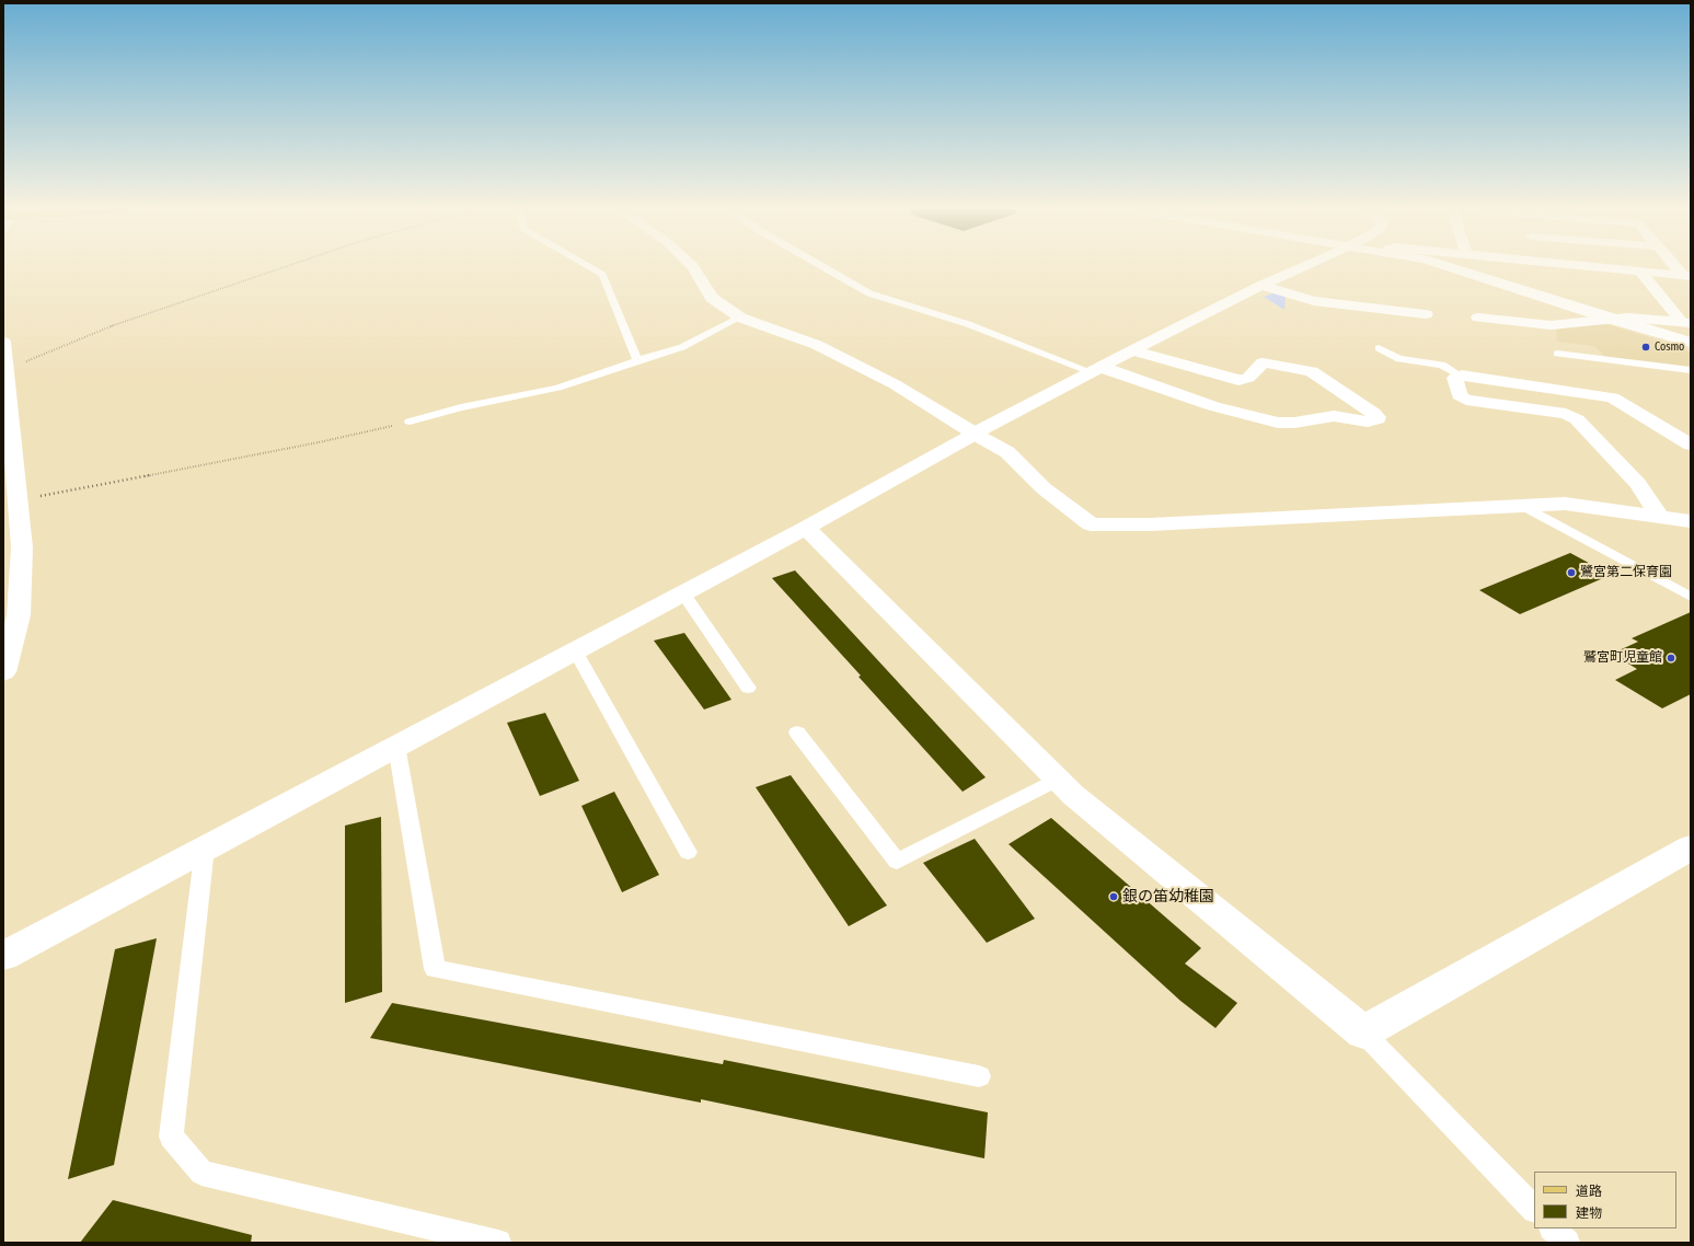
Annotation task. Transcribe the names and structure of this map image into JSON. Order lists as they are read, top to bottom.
{
  "places": [
    "Cosmo",
    "鷺宮第二保育園",
    "鷲宮町児童館",
    "銀の笛幼稚園"
  ],
  "legend": ["道路", "建物"]
}
